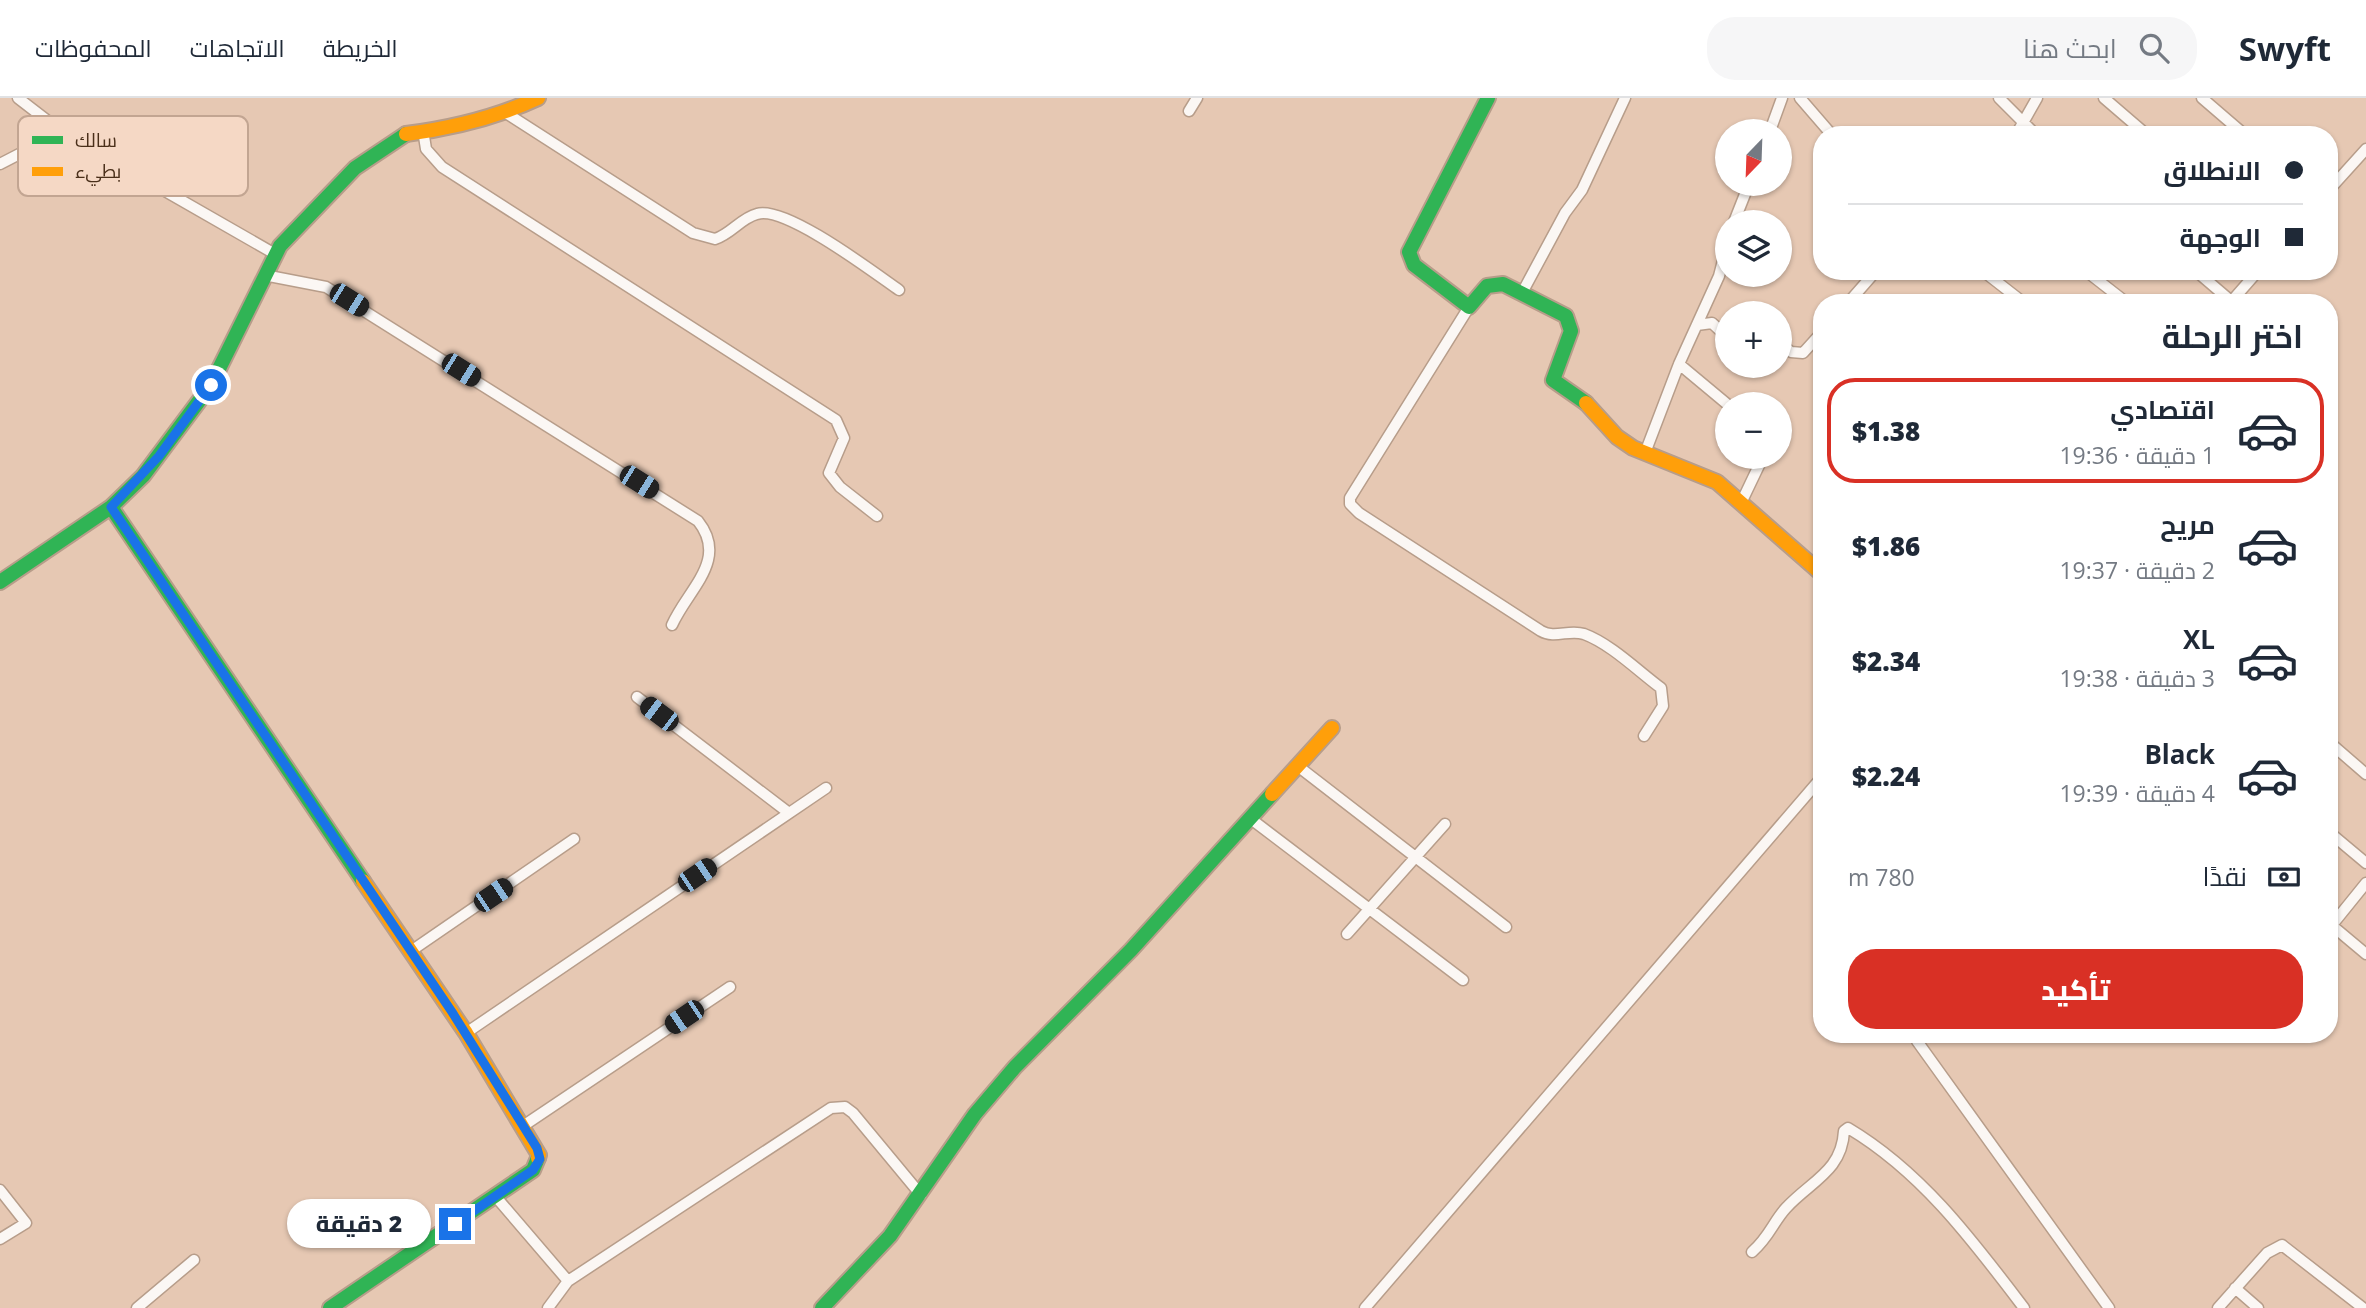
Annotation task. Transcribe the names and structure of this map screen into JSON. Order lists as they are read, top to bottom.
{
  "legend": ["سالك", "بطيء"],
  "north": "bottom left",
  "page": {
    "header": "Swyft",
    "search": "ابحث هنا",
    "nav": ["الخريطة", "الاتجاهات", "المحفوظات"],
    "map_buttons": ["+", "−"],
    "banner": ["الانطلاق", "الوجهة"],
    "heading": "اختر الرحلة",
    "list": [
      {
        "name": "اقتصادي",
        "note": "1 دقيقة · 19:36",
        "value": "$1.38"
      },
      {
        "name": "مريح",
        "note": "2 دقيقة · 19:37",
        "value": "$1.86"
      },
      {
        "name": "XL",
        "note": "3 دقيقة · 19:38",
        "value": "$2.34"
      },
      {
        "name": "Black",
        "note": "4 دقيقة · 19:39",
        "value": "$2.24"
      }
    ],
    "pay": ["نقدًا", "780 m"],
    "buttons": "تأكيد",
    "bubble": "2 دقيقة"
  }
}
